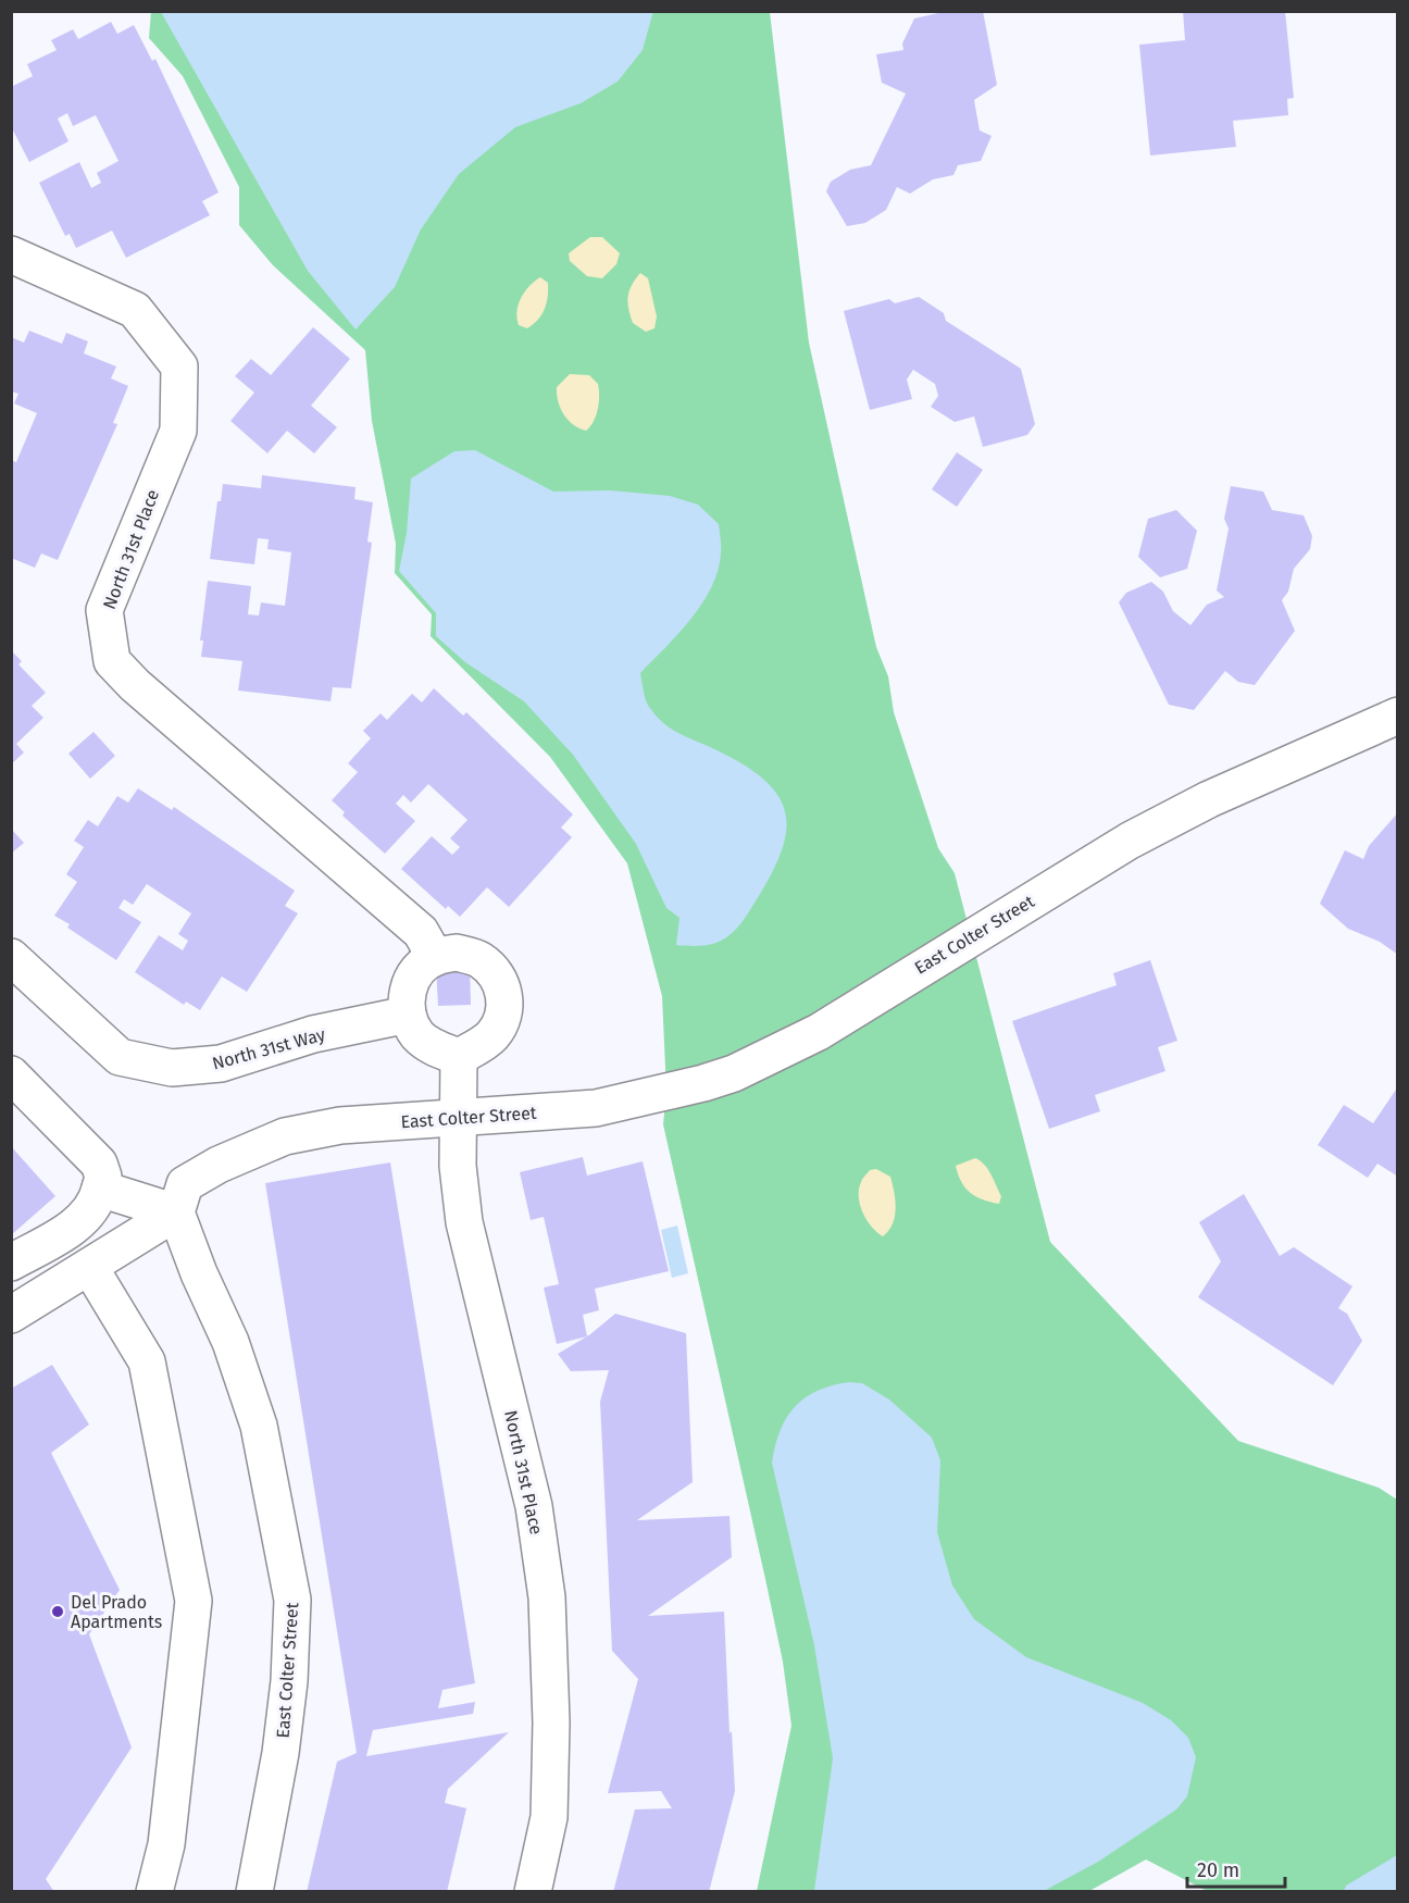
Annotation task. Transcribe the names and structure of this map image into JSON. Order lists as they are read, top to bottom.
{
  "streets": {
    "street": ["North 31st Place", "East Colter Street", "North 31st Way"]
  },
  "crossings": [
    ["North 31st Place", "East Colter Street"],
    ["North 31st Place", "North 31st Way"]
  ],
  "places": ["Del Prado Apartments"],
  "scale_bar": "20 m"
}
